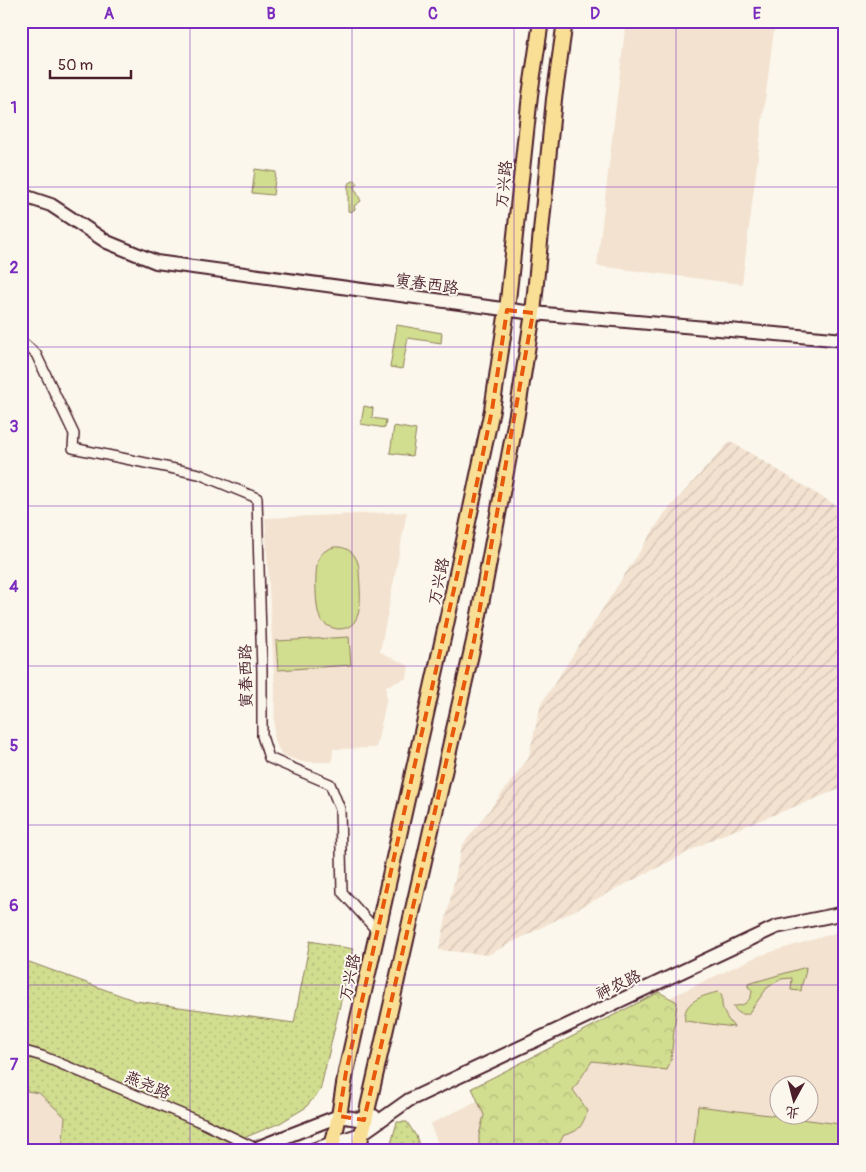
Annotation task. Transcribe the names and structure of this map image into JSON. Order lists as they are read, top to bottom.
{
  "streets": {
    "main road": ["万兴路"],
    "street": ["寅春西路", "神农路", "燕尧路"]
  },
  "crossings": [
    ["万兴路", "寅春西路"],
    ["万兴路", "神农路"]
  ],
  "scale_bar": "50 m",
  "north": "bottom",
  "grid": {
    "columns": [
      "A",
      "B",
      "C",
      "D",
      "E"
    ],
    "rows": [
      "1",
      "2",
      "3",
      "4",
      "5",
      "6",
      "7"
    ]
  }
}
